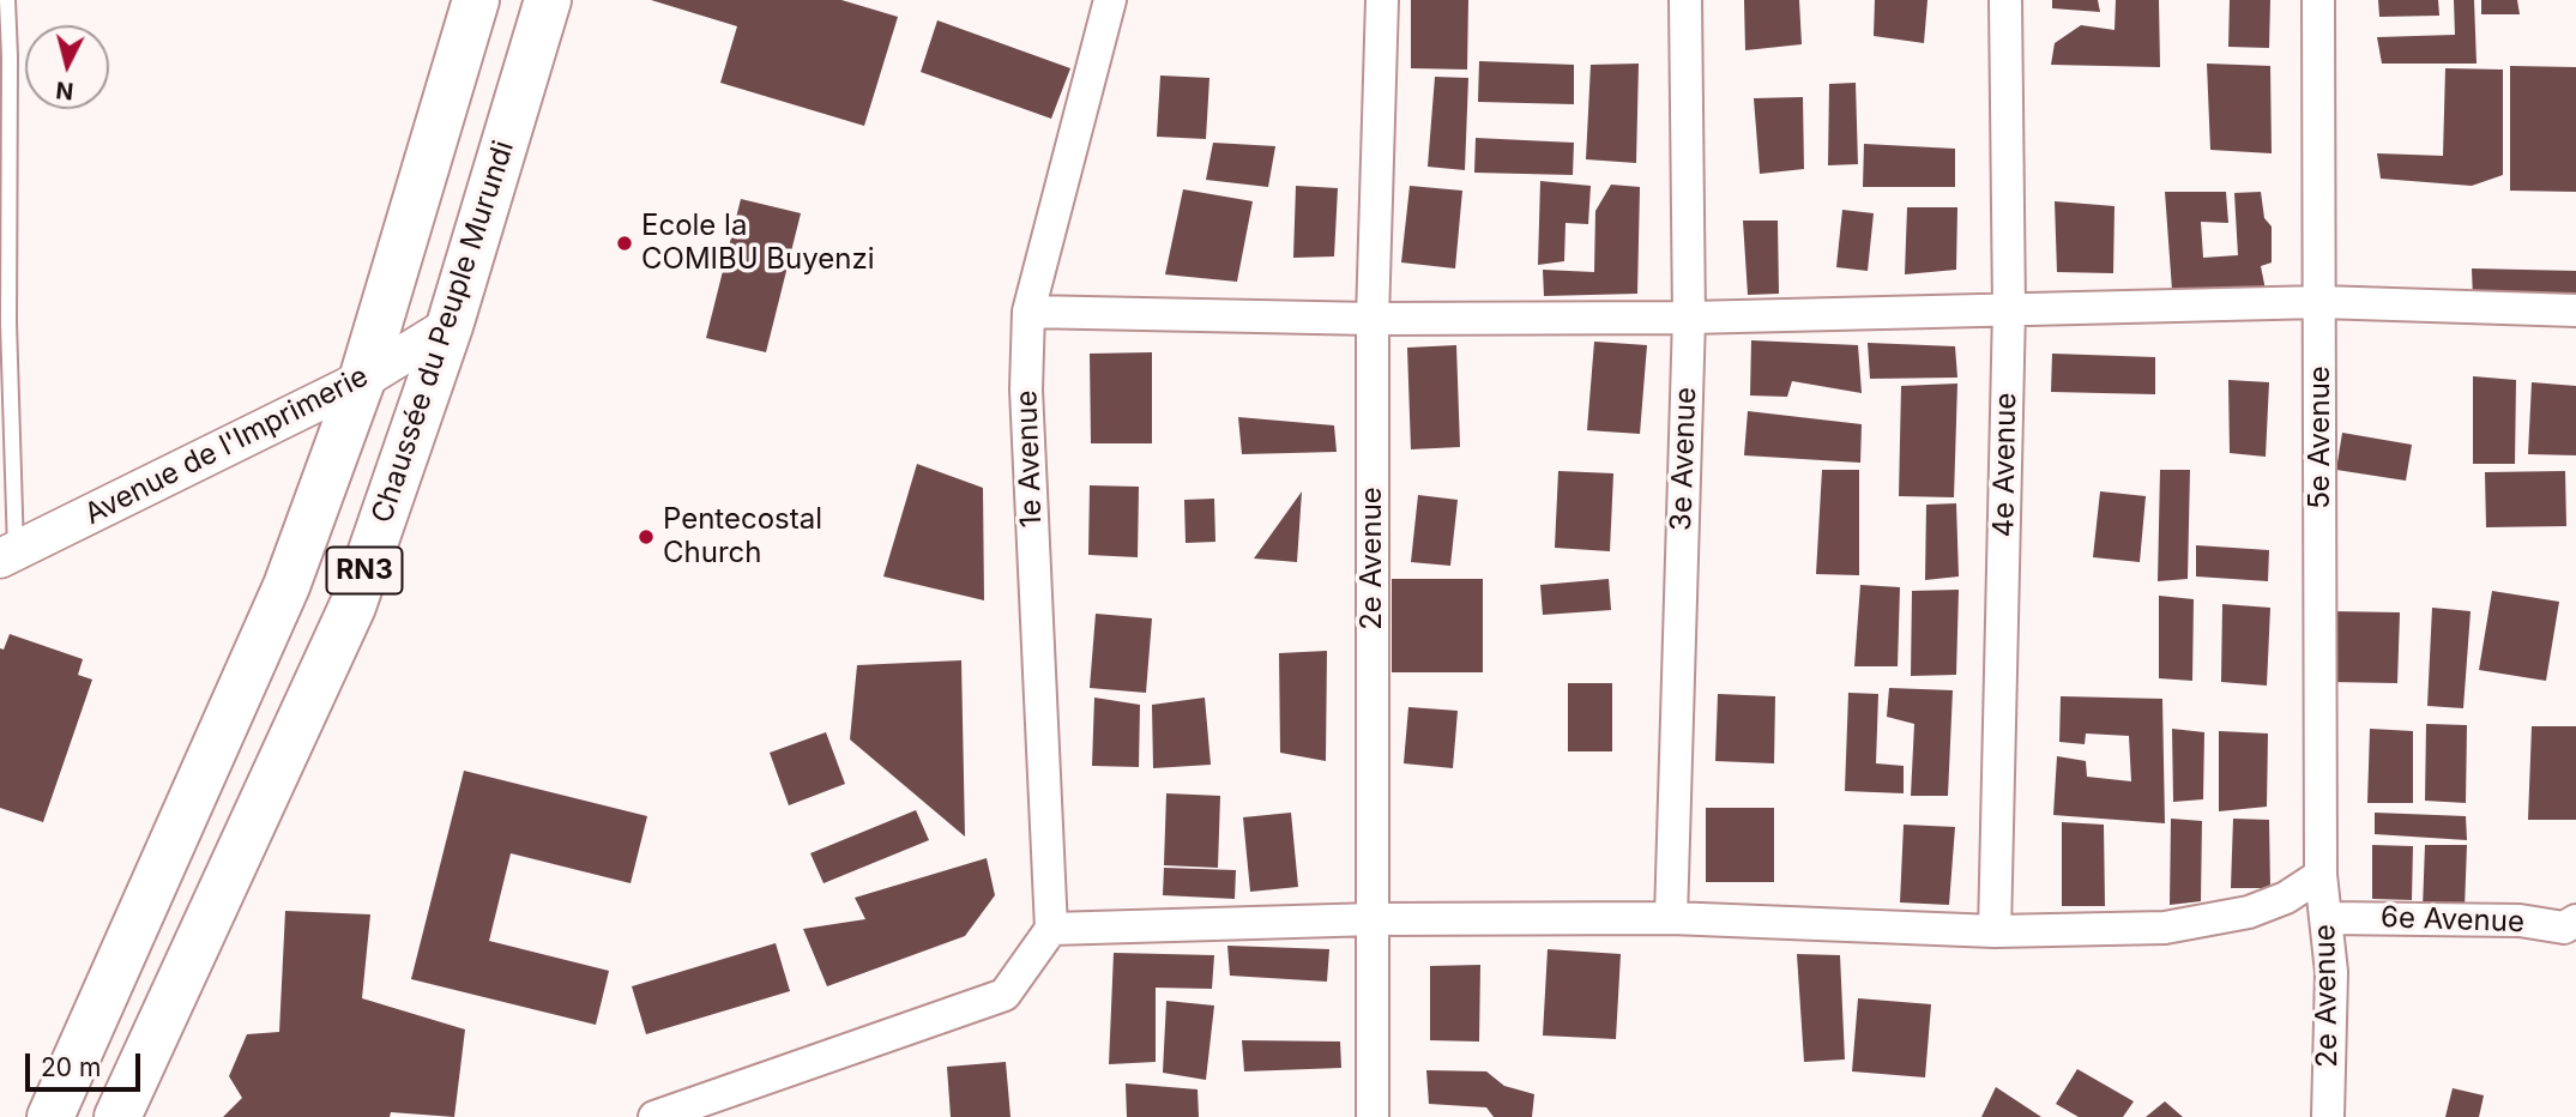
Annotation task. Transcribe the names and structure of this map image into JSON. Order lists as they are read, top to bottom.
{
  "streets": {
    "highway": ["Chaussée du Peuple Murundi", "RN3"],
    "street": [
      "5e Avenue",
      "Avenue de l'Imprimerie",
      "1e Avenue",
      "3e Avenue",
      "4e Avenue",
      "2e Avenue",
      "6e Avenue"
    ]
  },
  "crossings": [
    ["Chaussée du Peuple Murundi", "Avenue de l'Imprimerie"],
    ["5e Avenue", "2e Avenue"],
    ["Avenue de l'Imprimerie", "RN3"],
    ["2e Avenue", "6e Avenue"]
  ],
  "places": ["Ecole la COMIBU Buyenzi", "Pentecostal Church"],
  "scale_bar": "20 m",
  "north": "bottom"
}
